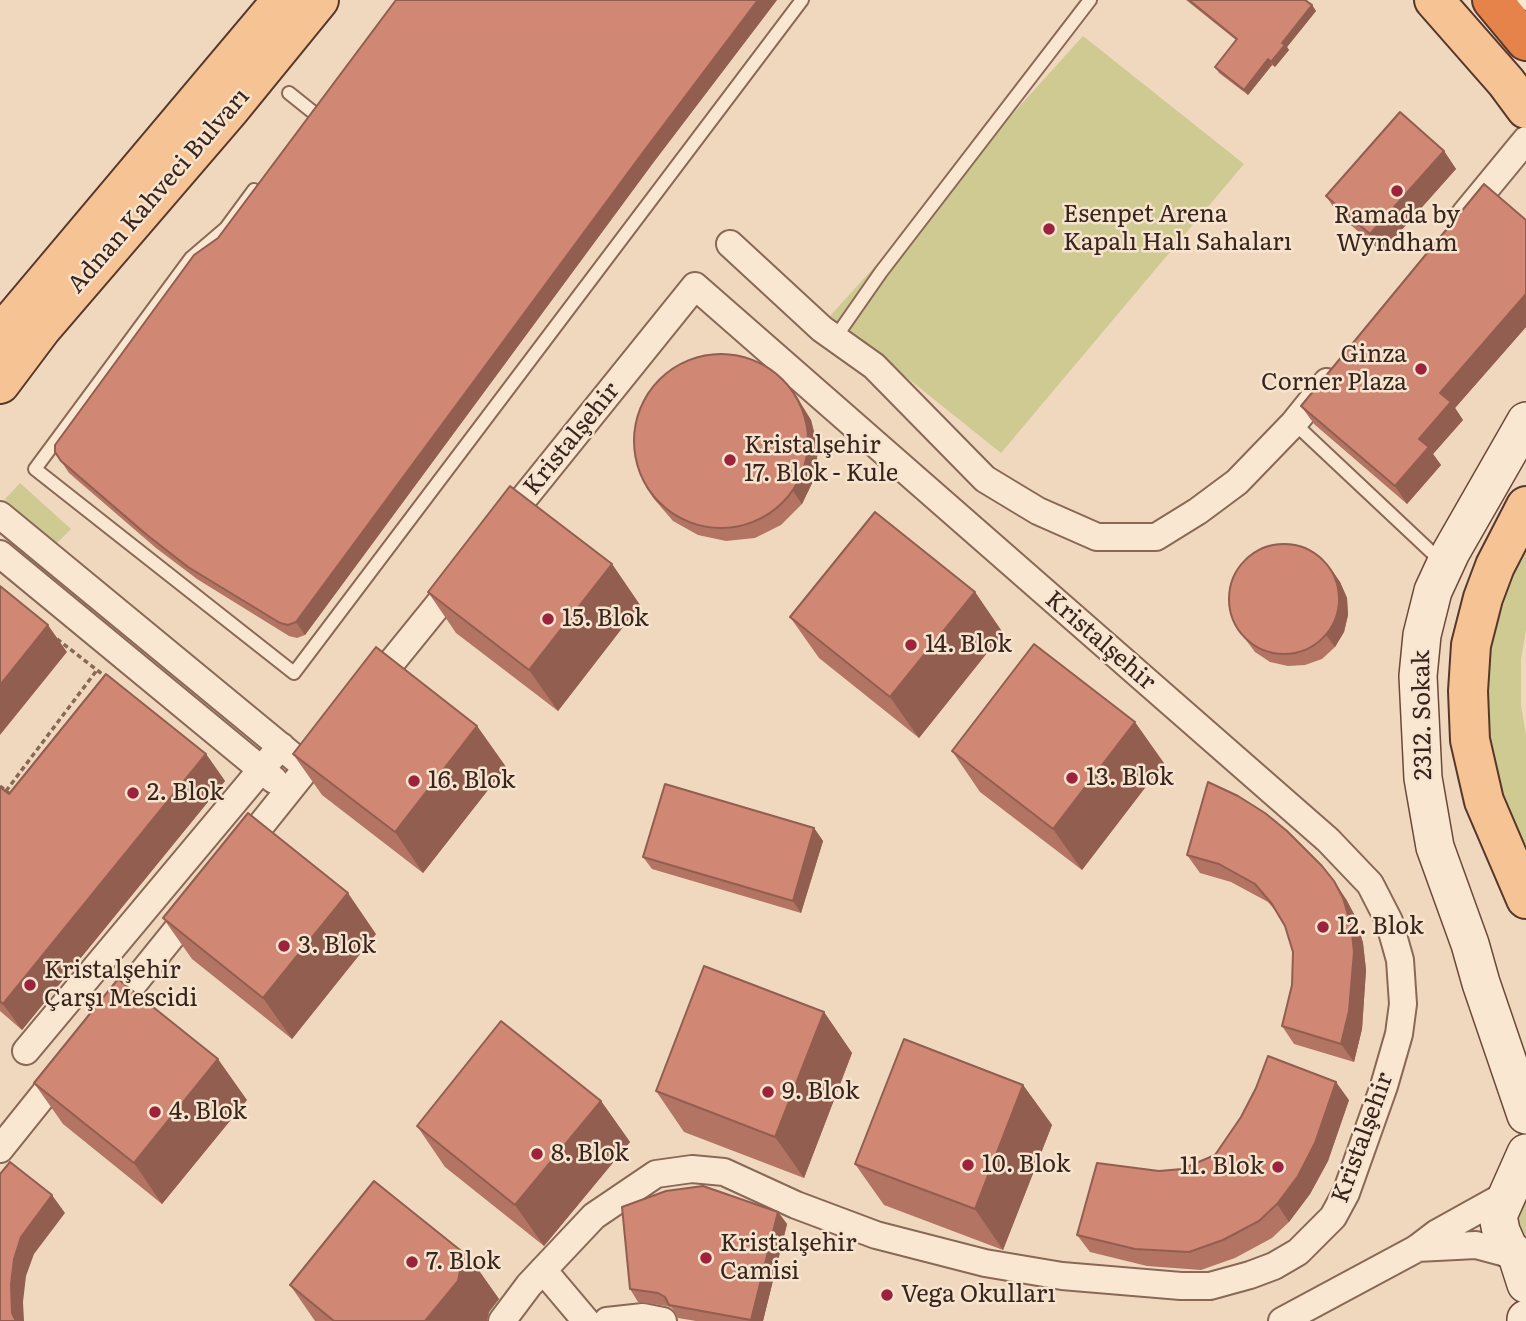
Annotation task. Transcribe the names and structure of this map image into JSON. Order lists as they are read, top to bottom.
{
  "streets": {
    "main road": ["Adnan Kahveci Bulvarı"],
    "street": ["Kristalşehir", "2312. Sokak"]
  },
  "places": [
    "Ramada by Wyndham",
    "Esenpet Arena Kapalı Halı Sahaları",
    "Ginza Corner Plaza",
    "Kristalşehir 17. Blok - Kule",
    "15. Blok",
    "14. Blok",
    "13. Blok",
    "16. Blok",
    "2. Blok",
    "12. Blok",
    "3. Blok",
    "Kristalşehir Çarşı Mescidi",
    "9. Blok",
    "4. Blok",
    "8. Blok",
    "10. Blok",
    "11. Blok",
    "Kristalşehir Camisi",
    "7. Blok",
    "Vega Okulları"
  ]
}
